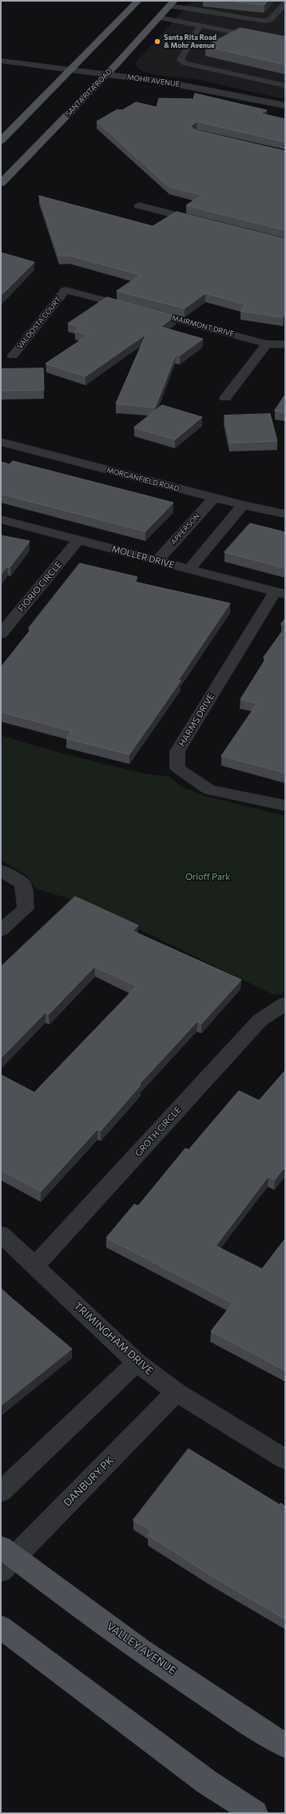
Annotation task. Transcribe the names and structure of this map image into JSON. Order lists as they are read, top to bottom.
{
  "streets": {
    "main road": ["SANTA RITA ROAD", "VALLEY AVENUE"],
    "street": [
      "MOHR AVENUE",
      "VALDOSTA COURT",
      "MAIRMONT DRIVE",
      "MORGANFIELD ROAD",
      "APPERSON",
      "MOLLER DRIVE",
      "FIORIO CIRCLE",
      "HARMS DRIVE",
      "GROTH CIRCLE",
      "TRIMINGHAM DRIVE",
      "DANBURY PK"
    ]
  },
  "crossings": [
    ["MOHR AVENUE", "SANTA RITA ROAD"],
    ["VALDOSTA COURT", "MAIRMONT DRIVE"],
    ["MORGANFIELD ROAD", "APPERSON"],
    ["APPERSON", "MOLLER DRIVE"],
    ["MOLLER DRIVE", "FIORIO CIRCLE"],
    ["MOLLER DRIVE", "HARMS DRIVE"],
    ["GROTH CIRCLE", "TRIMINGHAM DRIVE"],
    ["TRIMINGHAM DRIVE", "DANBURY PK"],
    ["DANBURY PK", "VALLEY AVENUE"]
  ],
  "parks": ["Orloff Park"],
  "places": ["Santa Rita Road & Mohr Avenue"]
}
